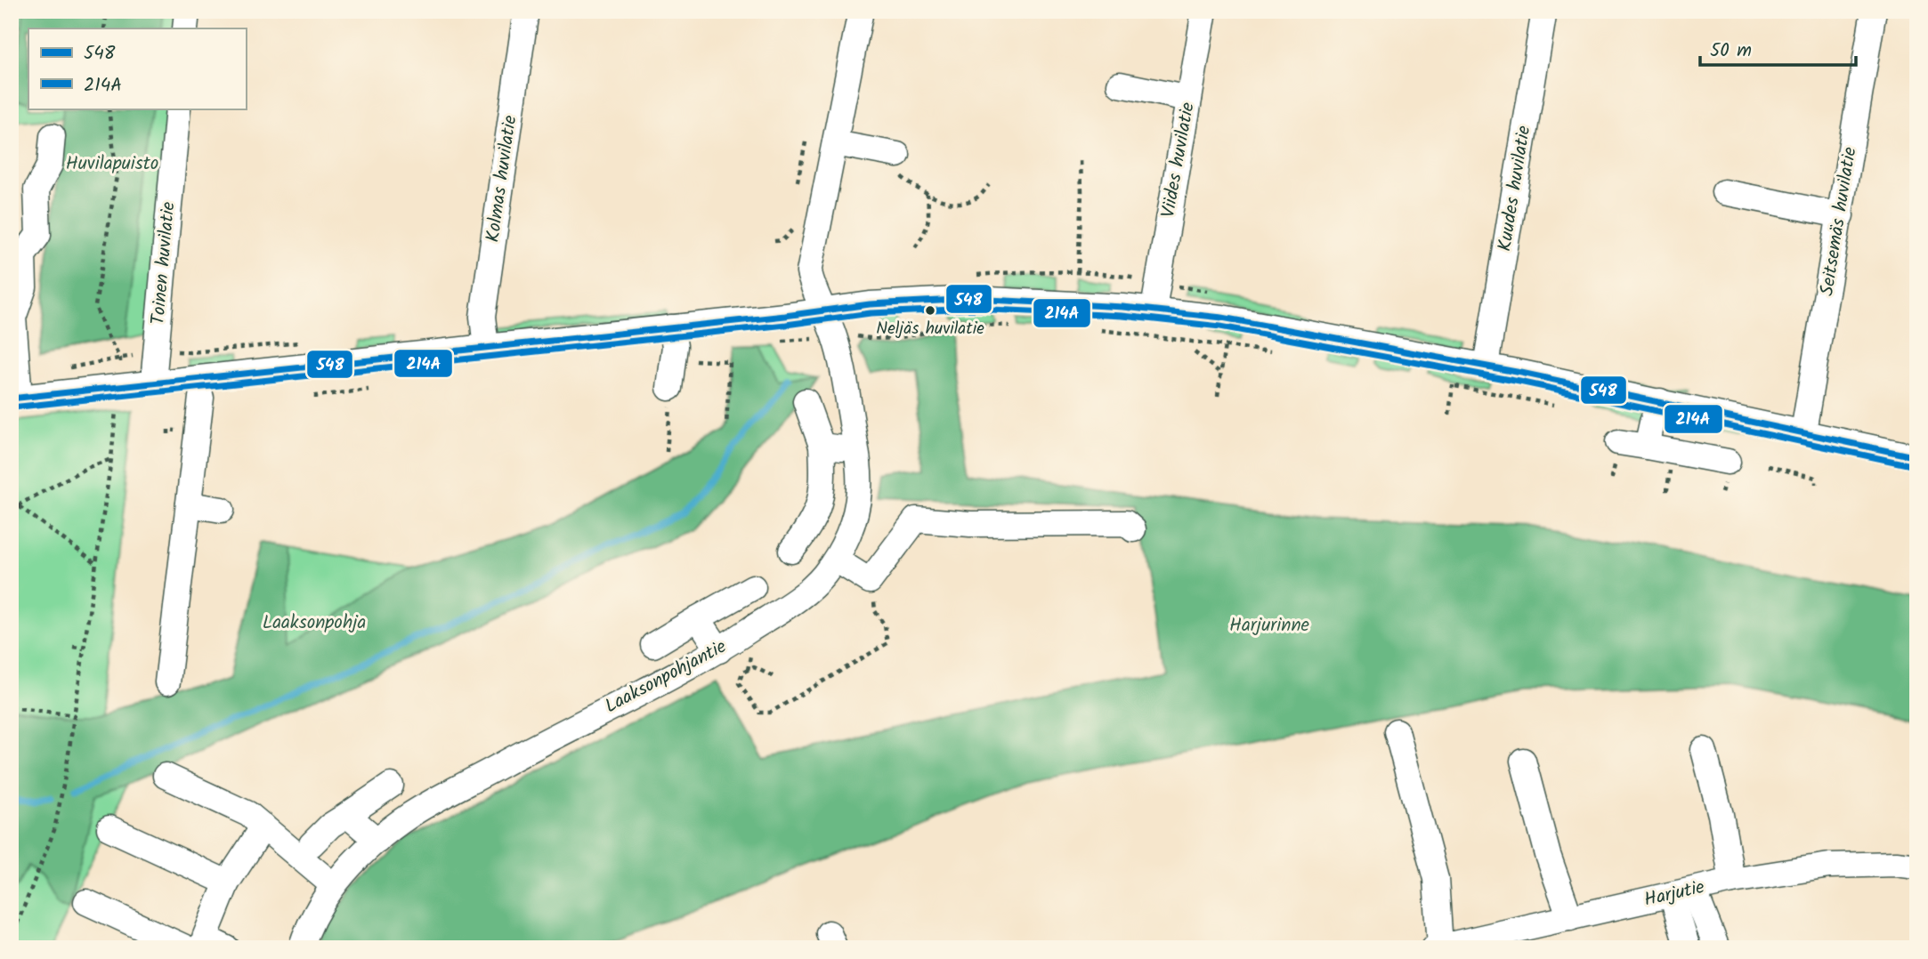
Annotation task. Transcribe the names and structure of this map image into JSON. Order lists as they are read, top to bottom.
{
  "streets": {
    "street": [
      "Viides huvilatie",
      "Kolmas huvilatie",
      "Kuudes huvilatie",
      "Seitsemäs huvilatie",
      "Toinen huvilatie",
      "Laaksonpohjantie",
      "Harjutie"
    ]
  },
  "parks": ["Huvilapuisto", "Laaksonpohja", "Harjurinne"],
  "places": ["Neljäs huvilatie"],
  "lines": ["transit line 548", "transit line 214A"],
  "legend": ["548", "214A"],
  "scale_bar": "50 m"
}
